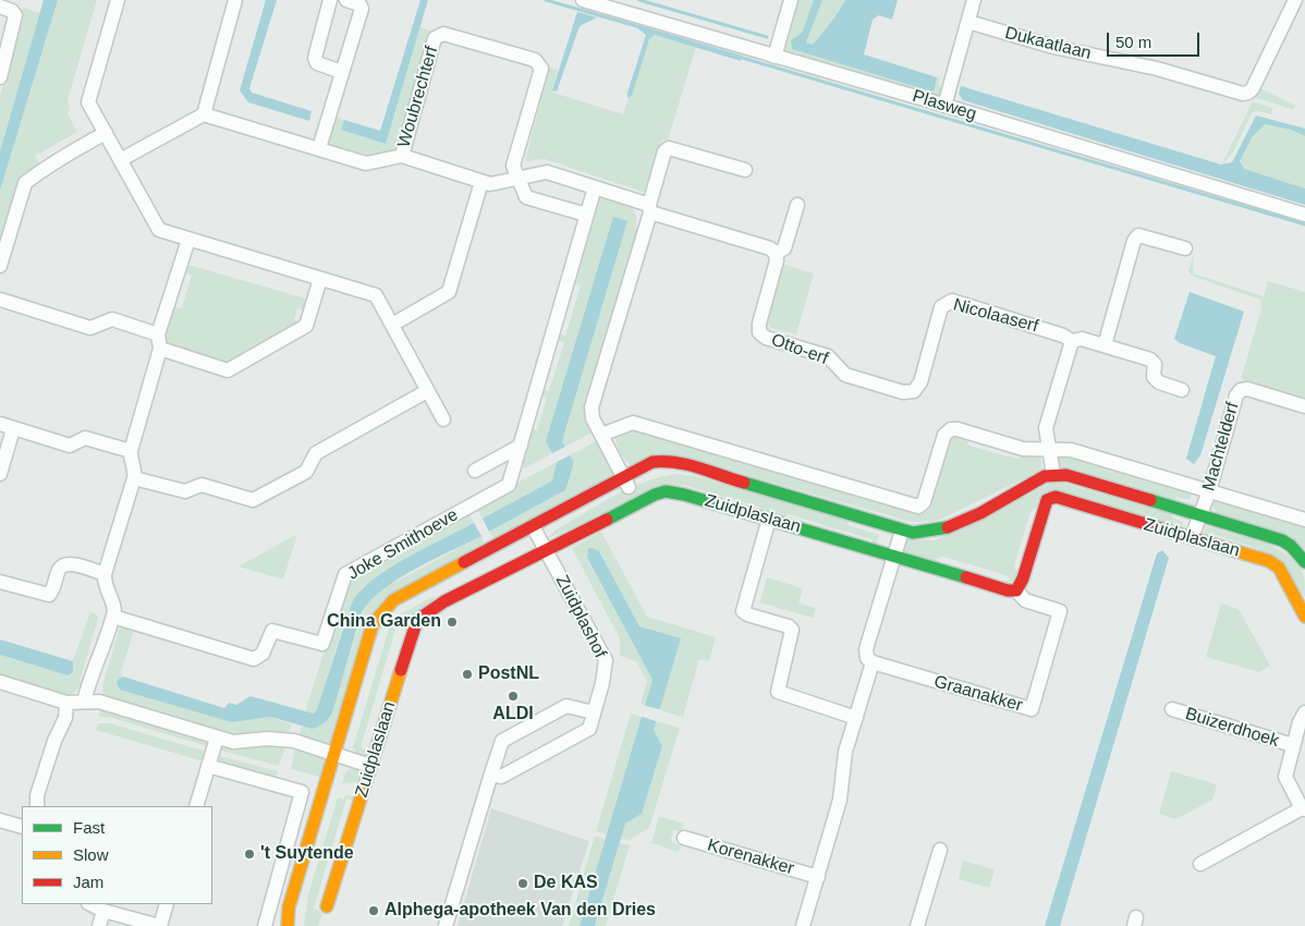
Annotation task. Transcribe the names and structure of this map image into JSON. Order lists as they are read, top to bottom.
{
  "streets": {
    "street": [
      "Dukaatlaan",
      "Woubrechterf",
      "Plasweg",
      "Nicolaaserf",
      "Otto-erf",
      "Machtelderf",
      "Zuidplaslaan",
      "Joke Smithoeve",
      "Zuidplashof",
      "Graanakker",
      "Buizerdhoek",
      "Korenakker"
    ]
  },
  "crossings": [
    ["Nicolaaserf", "Otto-erf"],
    ["Machtelderf", "Zuidplaslaan"],
    ["Zuidplaslaan", "Zuidplashof"],
    ["Zuidplaslaan", "Graanakker"]
  ],
  "places": [
    "China Garden",
    "PostNL",
    "ALDI",
    "'t Suytende",
    "De KAS",
    "Alphega-apotheek Van den Dries"
  ],
  "legend": ["Fast", "Slow", "Jam"],
  "scale_bar": "50 m"
}
